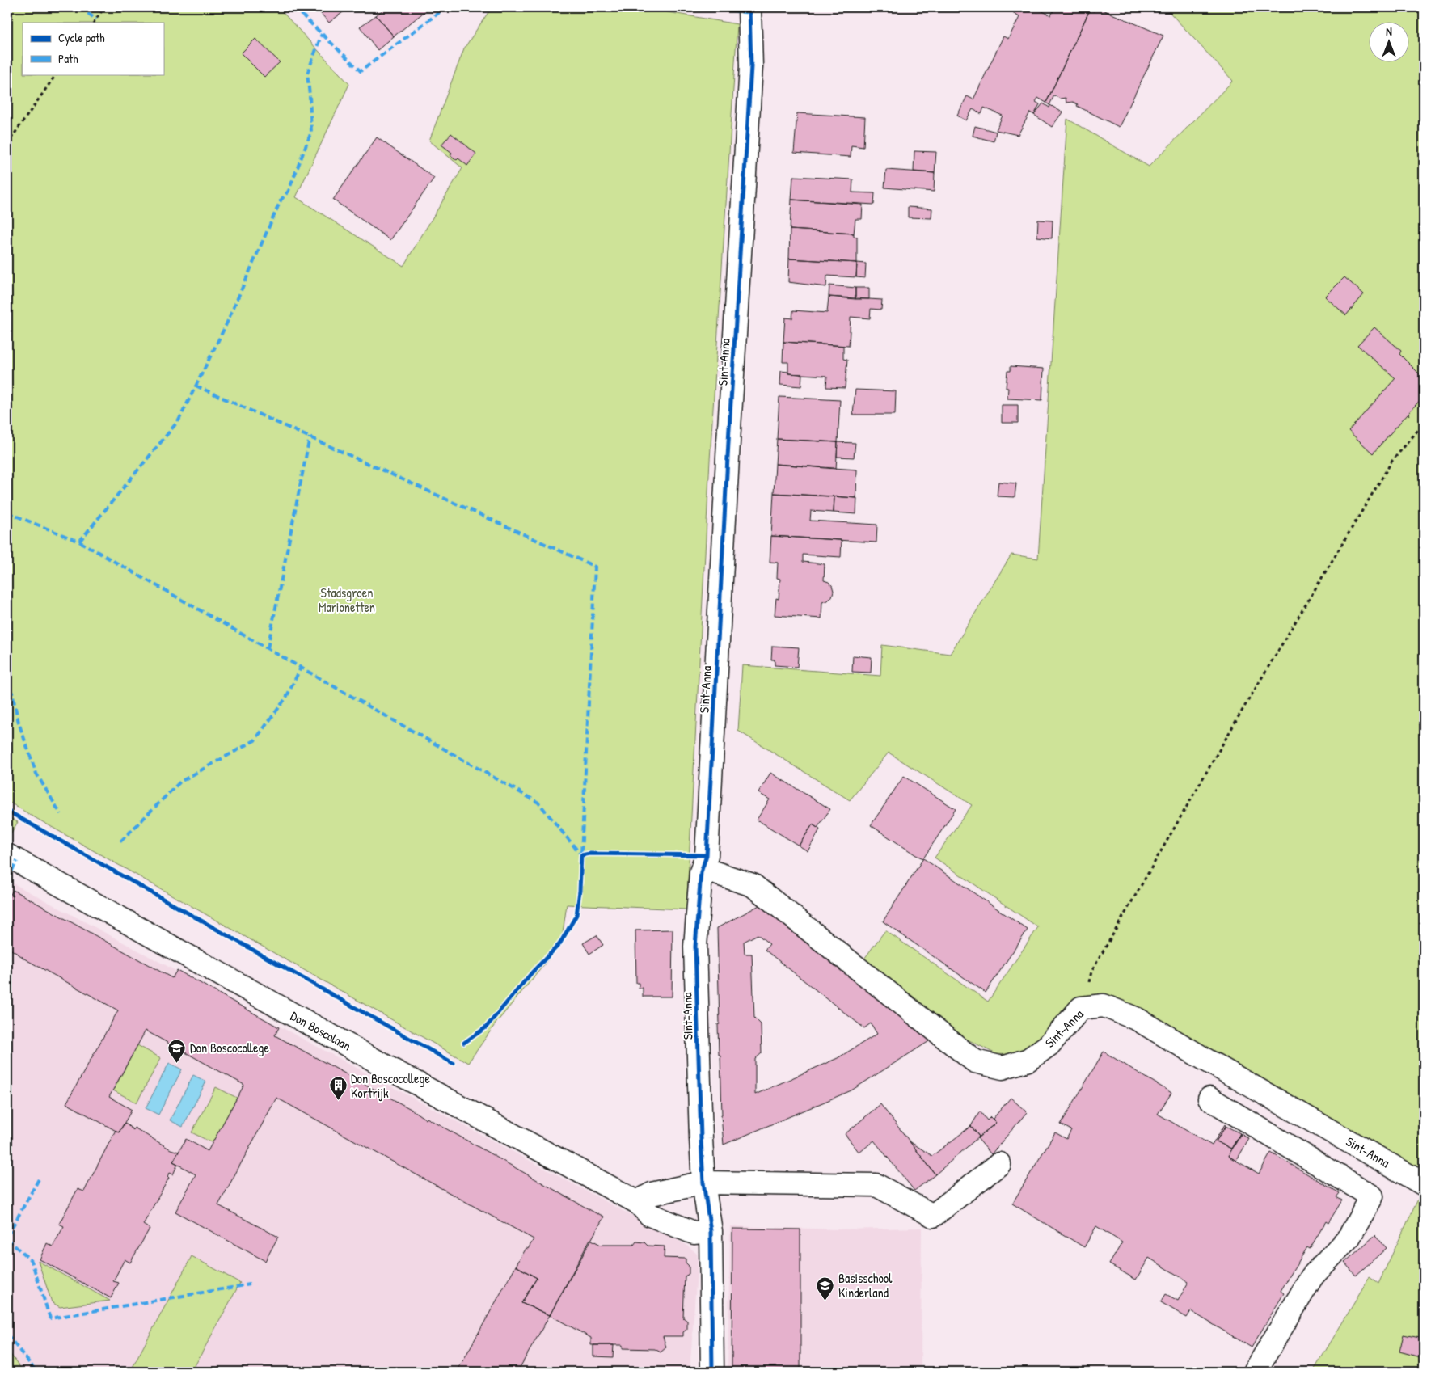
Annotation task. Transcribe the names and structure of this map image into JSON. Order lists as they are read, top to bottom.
{
  "streets": {
    "street": ["Sint-Anna", "Don Boscolaan"]
  },
  "crossings": [
    ["Sint-Anna", "Don Boscolaan"]
  ],
  "parks": ["Stadsgroen Marionetten"],
  "places": {
    "school or university": ["Don Boscocollege", "Basisschool Kinderland"],
    "building": ["Don Boscocollege Kortrijk"]
  },
  "legend": ["Cycle path", "Path"],
  "north": "top"
}
